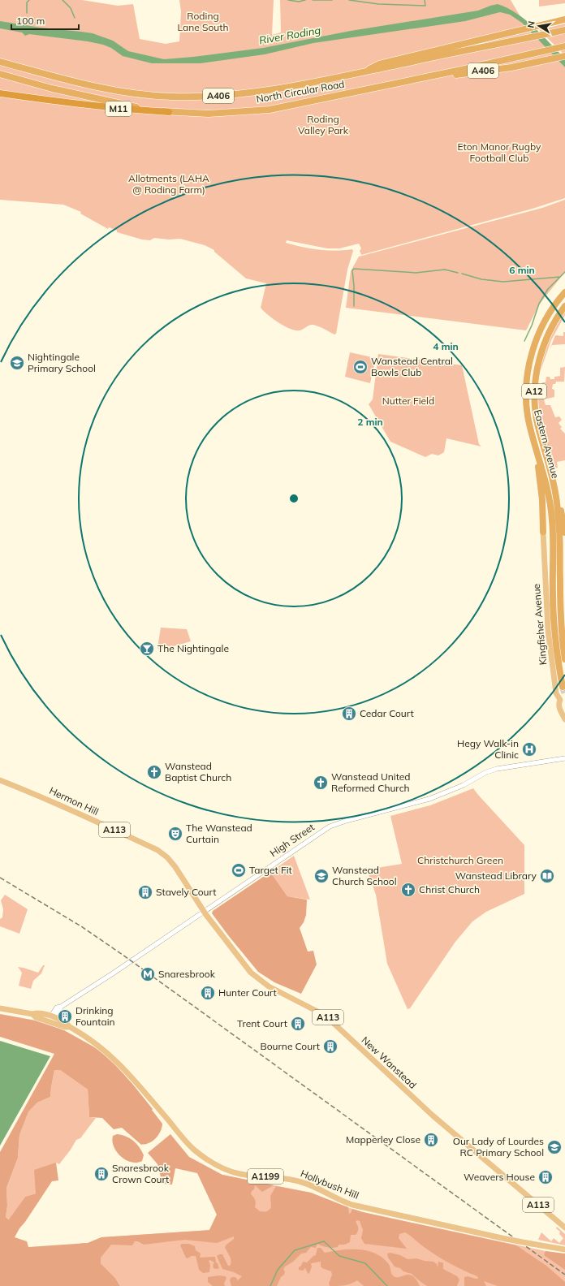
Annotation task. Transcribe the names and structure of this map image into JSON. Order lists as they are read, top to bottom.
{
  "streets": {
    "highway": [
      "A406",
      "North Circular Road",
      "M11",
      "A12",
      "Eastern Avenue"
    ],
    "main road": [
      "Kingfisher Avenue",
      "Hermon Hill",
      "A113",
      "New Wanstead",
      "A1199",
      "Hollybush Hill"
    ],
    "street": ["High Street"]
  },
  "crossings": [
    ["A406", "North Circular Road"],
    ["North Circular Road", "M11"],
    ["A12", "Eastern Avenue"],
    ["A12", "Kingfisher Avenue"],
    ["Hermon Hill", "High Street"],
    ["Hermon Hill", "New Wanstead"],
    ["High Street", "New Wanstead"],
    ["High Street", "Hollybush Hill"]
  ],
  "water": ["River Roding"],
  "parks": [
    "Roding Lane South",
    "Roding Valley Park",
    "Eton Manor Rugby Football Club",
    "Allotments (LAHA @ Roding Farm)",
    "Nutter Field",
    "Christchurch Green"
  ],
  "places": {
    "school or university": ["Nightingale Primary School", "Wanstead Church School", "Our Lady of Lourdes RC Primary School"],
    "sports": ["Wanstead Central Bowls Club", "Target Fit"],
    "bar": ["The Nightingale"],
    "building": [
      "Cedar Court",
      "Stavely Court",
      "Hunter Court",
      "Drinking Fountain",
      "Trent Court",
      "Bourne Court",
      "Mapperley Close",
      "Snaresbrook Crown Court",
      "Weavers House"
    ],
    "hospital": ["Hegy Walk-in Clinic"],
    "church": ["Wanstead Baptist Church", "Wanstead United Reformed Church", "Christ Church"],
    "theatre": ["The Wanstead Curtain"],
    "library": ["Wanstead Library"],
    "metro station": ["Snaresbrook"]
  },
  "scale_bar": "100 m",
  "north": "left",
  "rings": ["6 min", "4 min", "2 min"]
}
